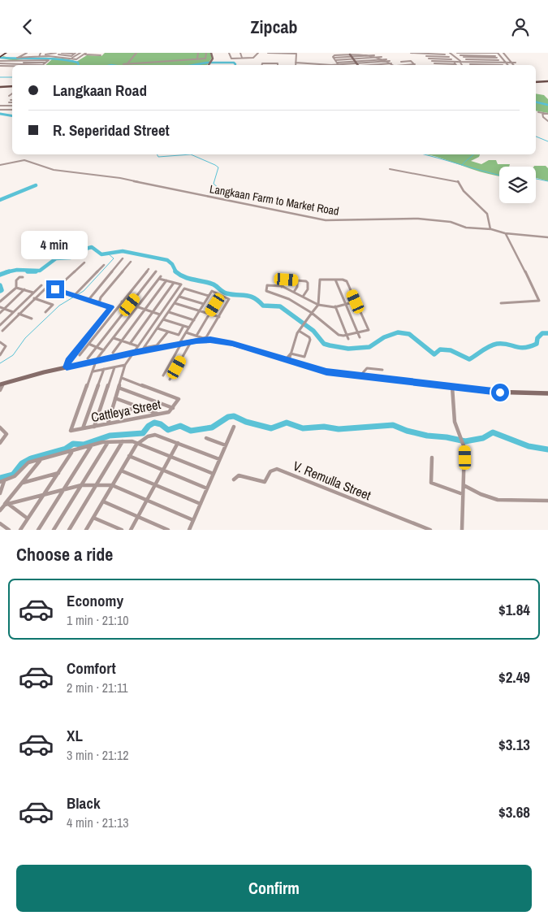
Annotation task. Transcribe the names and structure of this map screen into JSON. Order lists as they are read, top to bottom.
{
  "streets": {
    "street": ["Langkaan Farm to Market Road", "Cattleya Street", "V. Remulla Street"]
  },
  "page": {
    "header": "Zipcab",
    "banner": ["Langkaan Road", "R. Seperidad Street"],
    "bubble": "4 min",
    "heading": "Choose a ride",
    "list": [
      {
        "name": "Economy",
        "note": "1 min · 21:10",
        "value": "$1.84"
      },
      {
        "name": "Comfort",
        "note": "2 min · 21:11",
        "value": "$2.49"
      },
      {
        "name": "XL",
        "note": "3 min · 21:12",
        "value": "$3.13"
      },
      {
        "name": "Black",
        "note": "4 min · 21:13",
        "value": "$3.68"
      }
    ],
    "buttons": "Confirm"
  }
}
